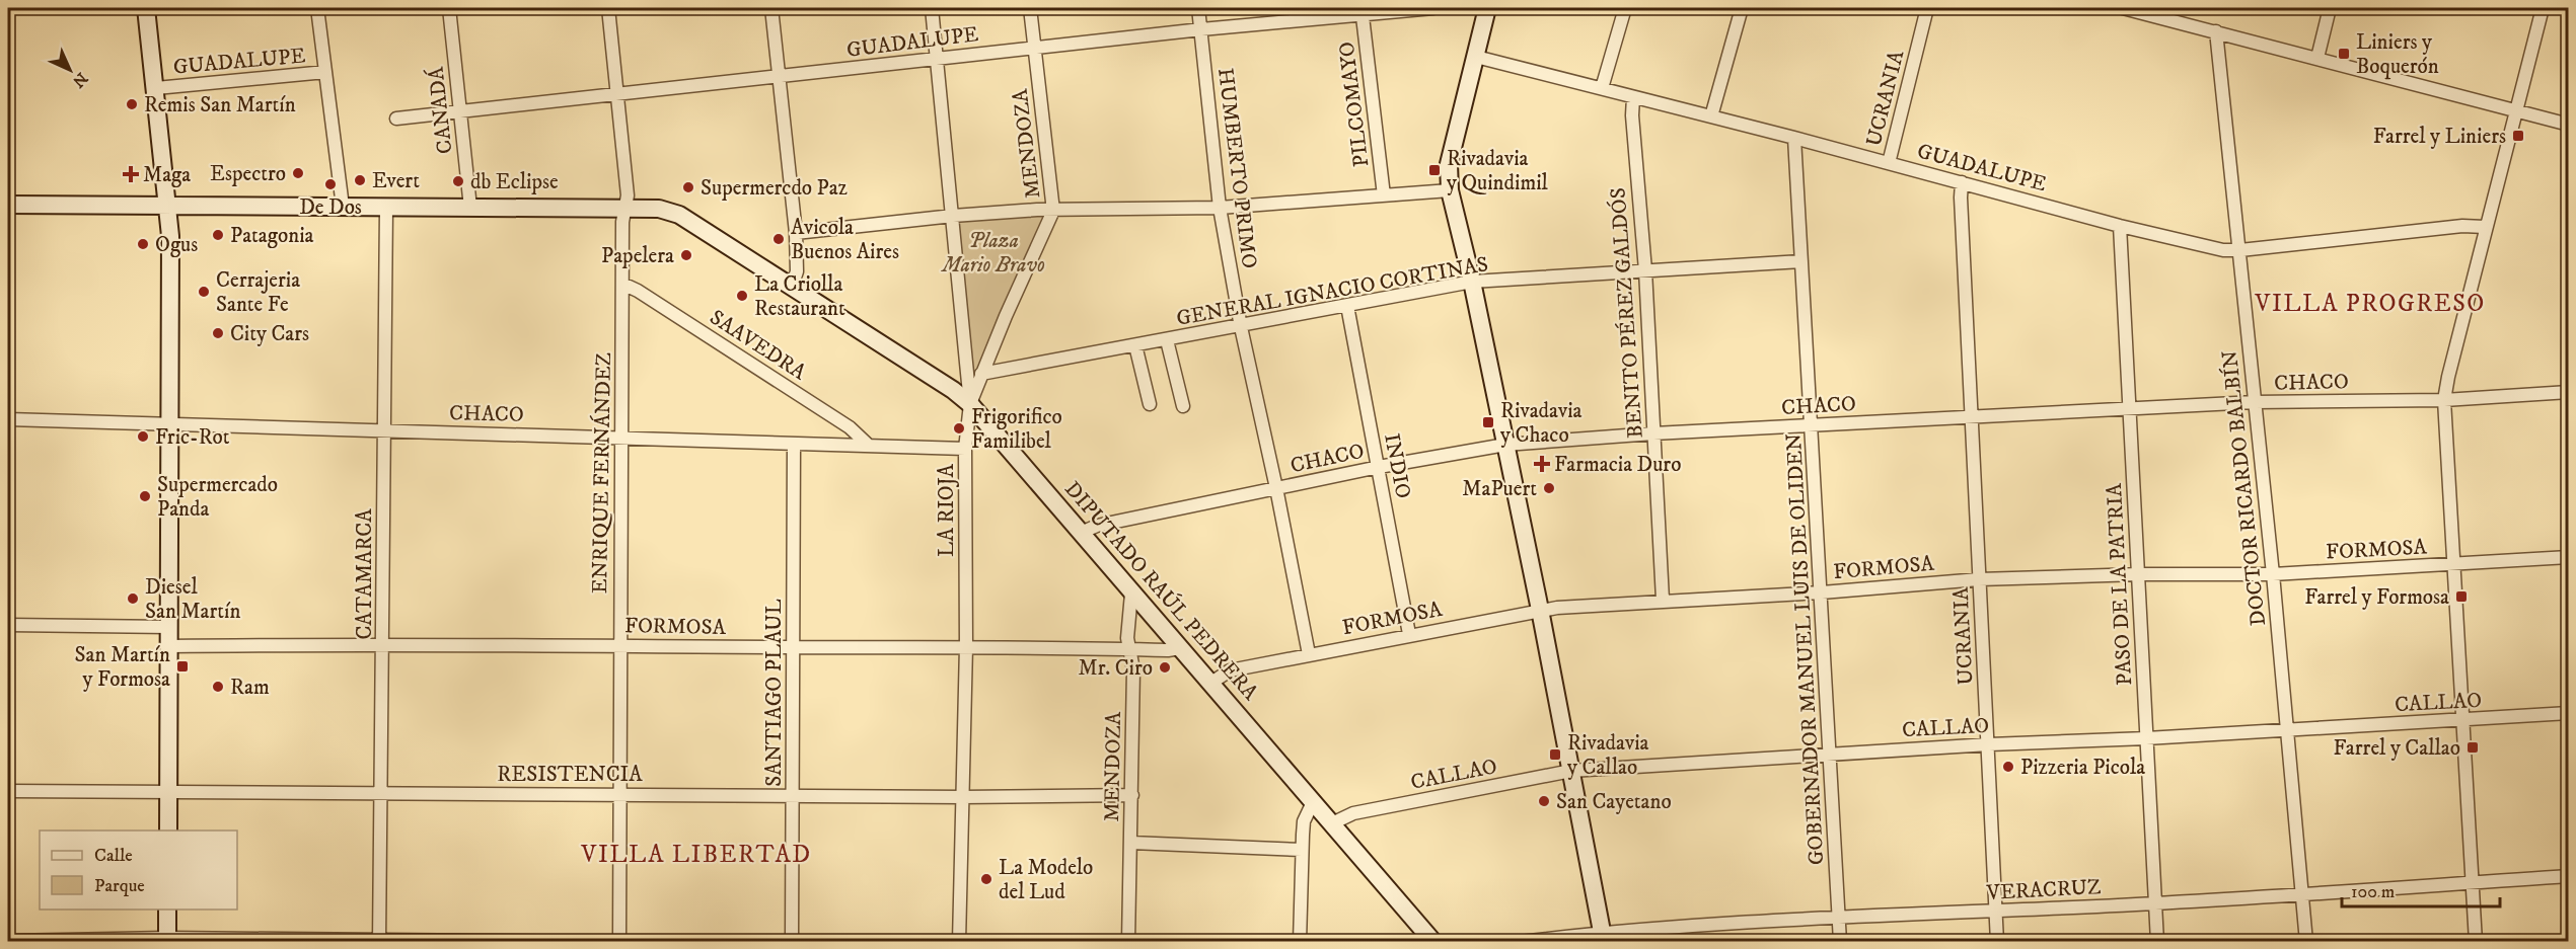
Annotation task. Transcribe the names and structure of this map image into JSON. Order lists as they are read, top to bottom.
{
  "streets": {
    "street": [
      "GUADALUPE",
      "UCRANIA",
      "PILCOMAYO",
      "CANADÁ",
      "MENDOZA",
      "HUMBERTO PRIMO",
      "GENERAL IGNACIO CORTINAS",
      "BENITO PÉREZ GALDÓS",
      "SAAVEDRA",
      "CHACO",
      "INDIO",
      "ENRIQUE FERNÁNDEZ",
      "DOCTOR RICARDO BALBÍN",
      "LA RIOJA",
      "FORMOSA",
      "CATAMARCA",
      "PASO DE LA PATRIA",
      "DIPUTADO RAÚL PEDRERA",
      "GOBERNADOR MANUEL LUIS DE OLIDEN",
      "SANTIAGO PLAUL",
      "CALLAO",
      "RESISTENCIA",
      "VERACRUZ"
    ]
  },
  "crossings": [
    ["GUADALUPE", "UCRANIA"],
    ["GUADALUPE", "PILCOMAYO"],
    ["GUADALUPE", "CANADÁ"],
    ["GUADALUPE", "MENDOZA"],
    ["GUADALUPE", "HUMBERTO PRIMO"],
    ["GUADALUPE", "BENITO PÉREZ GALDÓS"],
    ["GUADALUPE", "ENRIQUE FERNÁNDEZ"],
    ["GUADALUPE", "DOCTOR RICARDO BALBÍN"],
    ["GUADALUPE", "LA RIOJA"],
    ["GUADALUPE", "PASO DE LA PATRIA"],
    ["GUADALUPE", "GOBERNADOR MANUEL LUIS DE OLIDEN"],
    ["UCRANIA", "CHACO"],
    ["UCRANIA", "FORMOSA"],
    ["UCRANIA", "CALLAO"],
    ["UCRANIA", "VERACRUZ"],
    ["CANADÁ", "DIPUTADO RAÚL PEDRERA"],
    ["MENDOZA", "GENERAL IGNACIO CORTINAS"],
    ["MENDOZA", "LA RIOJA"],
    ["MENDOZA", "FORMOSA"],
    ["MENDOZA", "DIPUTADO RAÚL PEDRERA"],
    ["MENDOZA", "RESISTENCIA"],
    ["HUMBERTO PRIMO", "GENERAL IGNACIO CORTINAS"],
    ["HUMBERTO PRIMO", "CHACO"],
    ["HUMBERTO PRIMO", "FORMOSA"],
    ["GENERAL IGNACIO CORTINAS", "BENITO PÉREZ GALDÓS"],
    ["GENERAL IGNACIO CORTINAS", "INDIO"],
    ["GENERAL IGNACIO CORTINAS", "GOBERNADOR MANUEL LUIS DE OLIDEN"],
    ["BENITO PÉREZ GALDÓS", "CHACO"],
    ["BENITO PÉREZ GALDÓS", "FORMOSA"],
    ["SAAVEDRA", "CHACO"],
    ["SAAVEDRA", "ENRIQUE FERNÁNDEZ"],
    ["CHACO", "INDIO"],
    ["CHACO", "ENRIQUE FERNÁNDEZ"],
    ["CHACO", "DOCTOR RICARDO BALBÍN"],
    ["CHACO", "LA RIOJA"],
    ["CHACO", "CATAMARCA"],
    ["CHACO", "PASO DE LA PATRIA"],
    ["CHACO", "DIPUTADO RAÚL PEDRERA"],
    ["CHACO", "GOBERNADOR MANUEL LUIS DE OLIDEN"],
    ["CHACO", "SANTIAGO PLAUL"],
    ["INDIO", "FORMOSA"],
    ["ENRIQUE FERNÁNDEZ", "FORMOSA"],
    ["ENRIQUE FERNÁNDEZ", "DIPUTADO RAÚL PEDRERA"],
    ["ENRIQUE FERNÁNDEZ", "RESISTENCIA"],
    ["DOCTOR RICARDO BALBÍN", "FORMOSA"],
    ["DOCTOR RICARDO BALBÍN", "CALLAO"],
    ["DOCTOR RICARDO BALBÍN", "VERACRUZ"],
    ["LA RIOJA", "FORMOSA"],
    ["LA RIOJA", "DIPUTADO RAÚL PEDRERA"],
    ["LA RIOJA", "RESISTENCIA"],
    ["FORMOSA", "CATAMARCA"],
    ["FORMOSA", "PASO DE LA PATRIA"],
    ["FORMOSA", "DIPUTADO RAÚL PEDRERA"],
    ["FORMOSA", "GOBERNADOR MANUEL LUIS DE OLIDEN"],
    ["FORMOSA", "SANTIAGO PLAUL"],
    ["CATAMARCA", "DIPUTADO RAÚL PEDRERA"],
    ["CATAMARCA", "RESISTENCIA"],
    ["PASO DE LA PATRIA", "CALLAO"],
    ["PASO DE LA PATRIA", "VERACRUZ"],
    ["DIPUTADO RAÚL PEDRERA", "CALLAO"],
    ["GOBERNADOR MANUEL LUIS DE OLIDEN", "CALLAO"],
    ["GOBERNADOR MANUEL LUIS DE OLIDEN", "VERACRUZ"],
    ["SANTIAGO PLAUL", "RESISTENCIA"]
  ],
  "districts": ["VILLA PROGRESO", "VILLA LIBERTAD"],
  "parks": ["Plaza Mario Bravo"],
  "places": {
    "transit": [
      "Liniers y Boquerón",
      "Farrel y Liniers",
      "Rivadavia y Quindimil",
      "Rivadavia y Chaco",
      "Farrel y Formosa",
      "San Martín y Formosa",
      "Farrel y Callao",
      "Rivadavia y Callao"
    ],
    "other": [
      "Remis San Martín",
      "Espectro",
      "Evert",
      "db Eclipse",
      "De Dos",
      "Supermercdo Paz",
      "Patagonia",
      "Avicola Buenos Aires",
      "Ogus",
      "Papelera",
      "Cerrajeria Sante Fe",
      "La Criolla Restaurant",
      "City Cars",
      "Frigorifico Familibel",
      "Fric-Rot",
      "MaPuert",
      "Supermercado Panda",
      "Diesel San Martín",
      "Mr. Ciro",
      "Ram",
      "Pizzeria Picola",
      "San Cayetano",
      "La Modelo del Lud"
    ],
    "health": ["Maga", "Farmacia Duro"]
  },
  "legend": ["Calle", "Parque"],
  "scale_bar": "100 m",
  "north": "bottom right"
}
